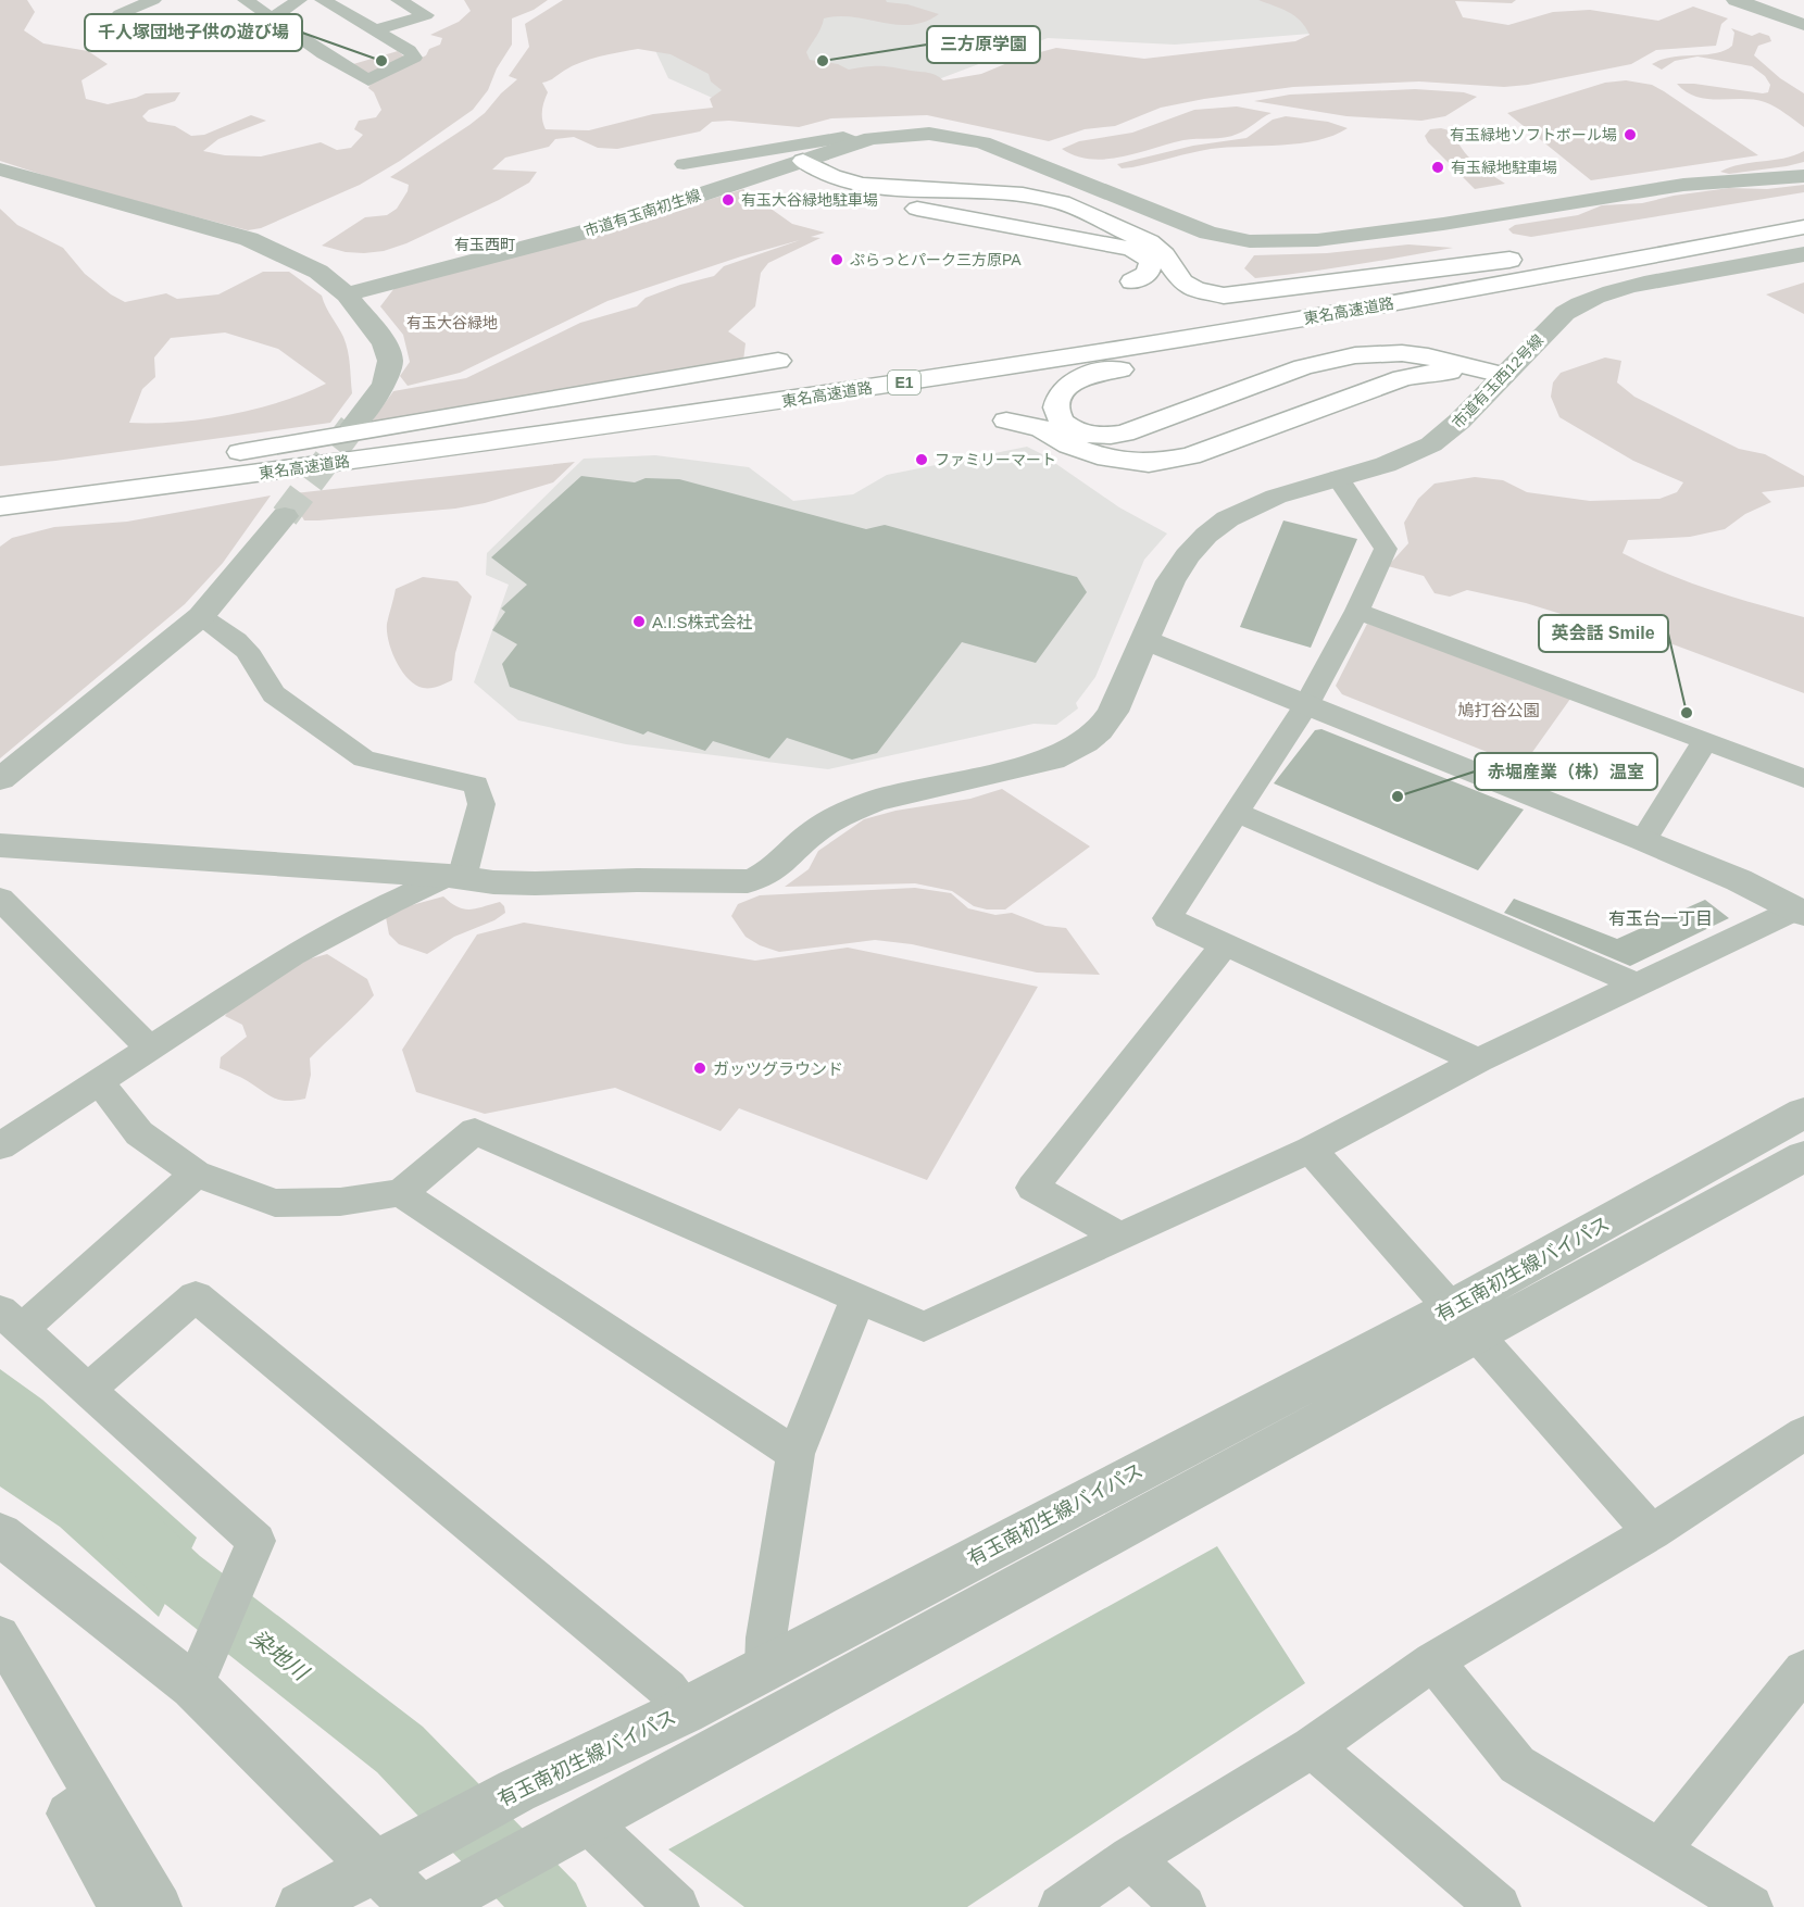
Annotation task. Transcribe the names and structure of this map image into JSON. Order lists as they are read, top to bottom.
{
  "streets": {
    "highway": ["東名高速道路", "E1"],
    "street": ["市道有玉南初生線", "市道有玉西12号線", "有玉南初生線バイパス"]
  },
  "districts": ["有玉西町", "有玉台一丁目"],
  "water": ["染地川"],
  "parks": ["有玉大谷緑地", "鳩打谷公園"],
  "places": [
    "千人塚団地子供の遊び場",
    "三方原学園",
    "有玉緑地ソフトボール場",
    "有玉緑地駐車場",
    "有玉大谷緑地駐車場",
    "ぷらっとパーク三方原PA",
    "ファミリーマート",
    "A.I.S株式会社",
    "英会話 Smile",
    "赤堀産業（株）温室",
    "ガッツグラウンド"
  ]
}
